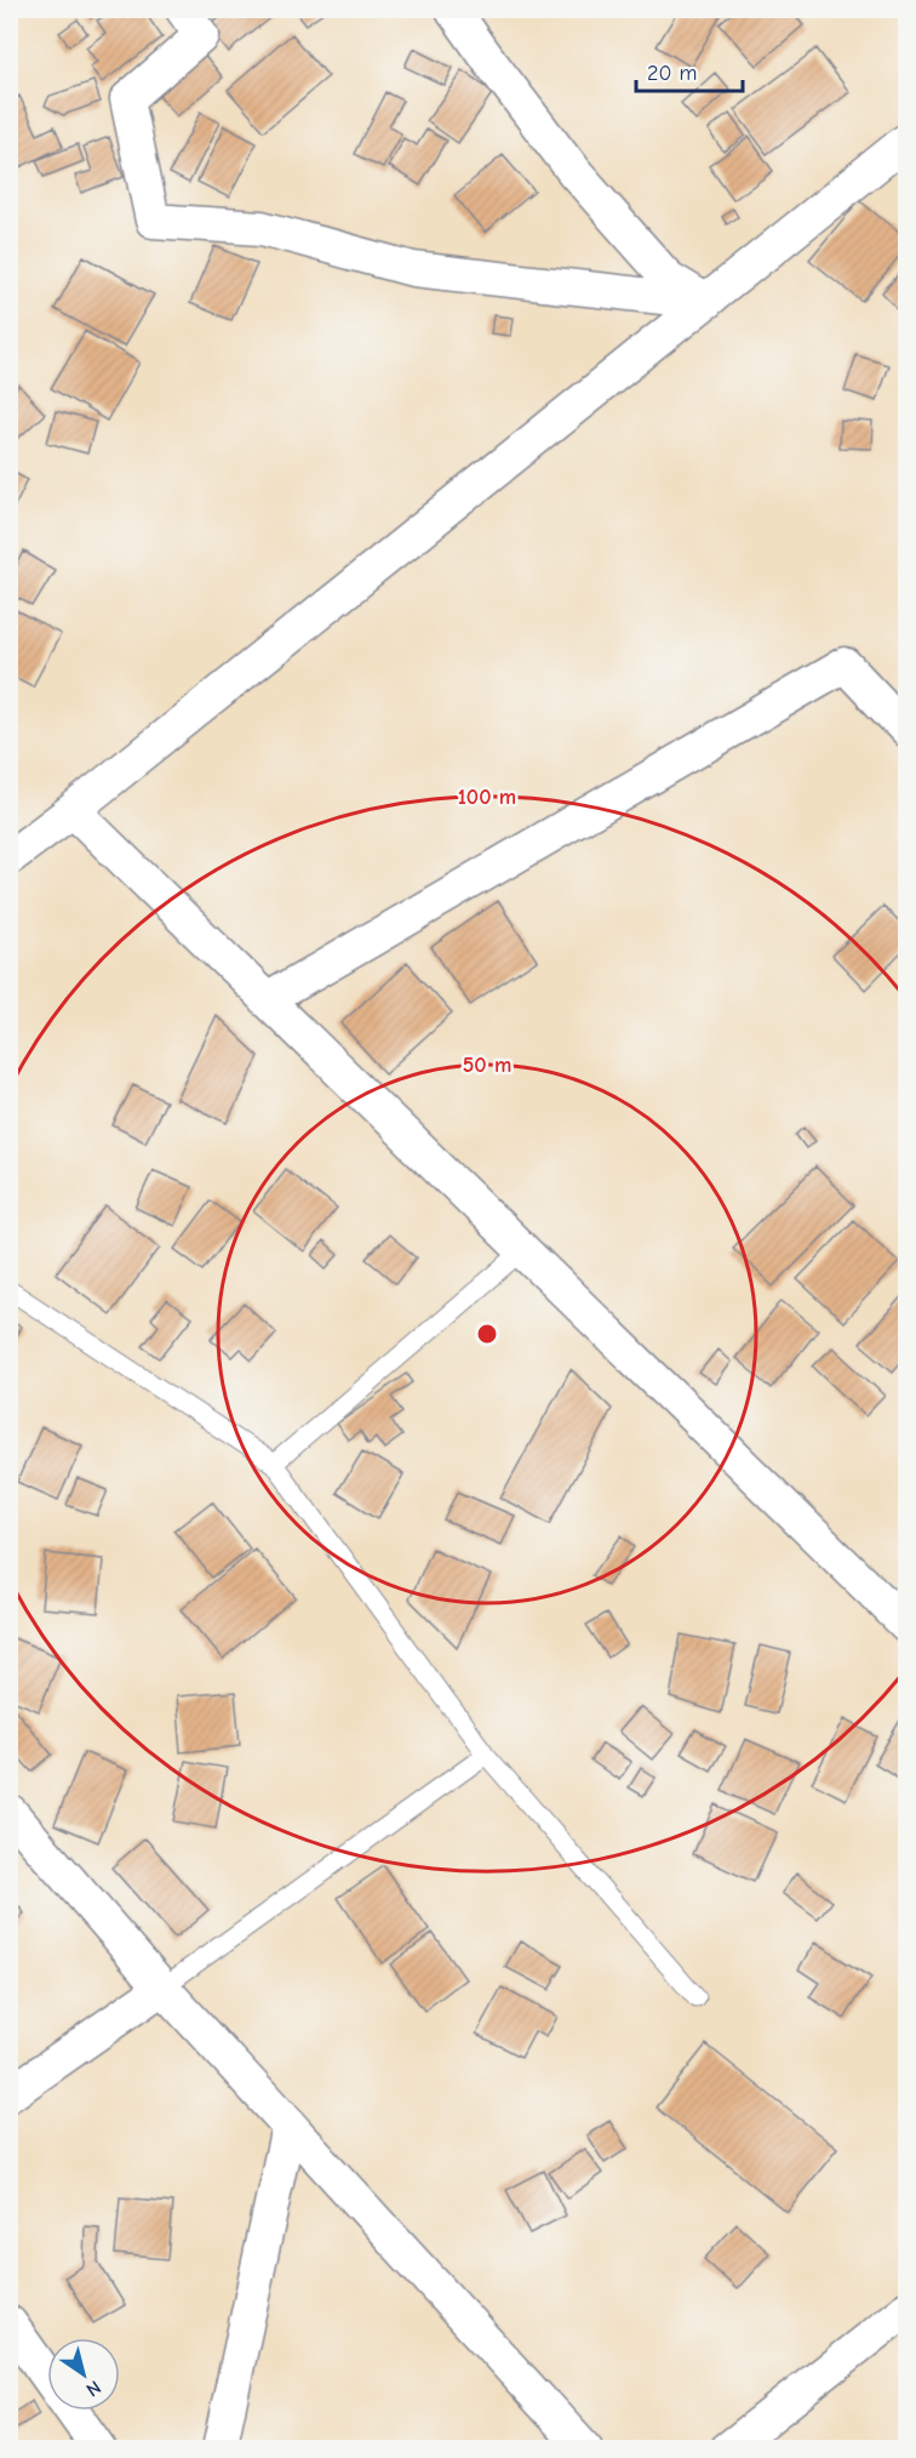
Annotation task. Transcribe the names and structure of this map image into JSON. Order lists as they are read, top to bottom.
{
  "scale_bar": "20 m",
  "north": "bottom right",
  "rings": ["100 m", "50 m"]
}
